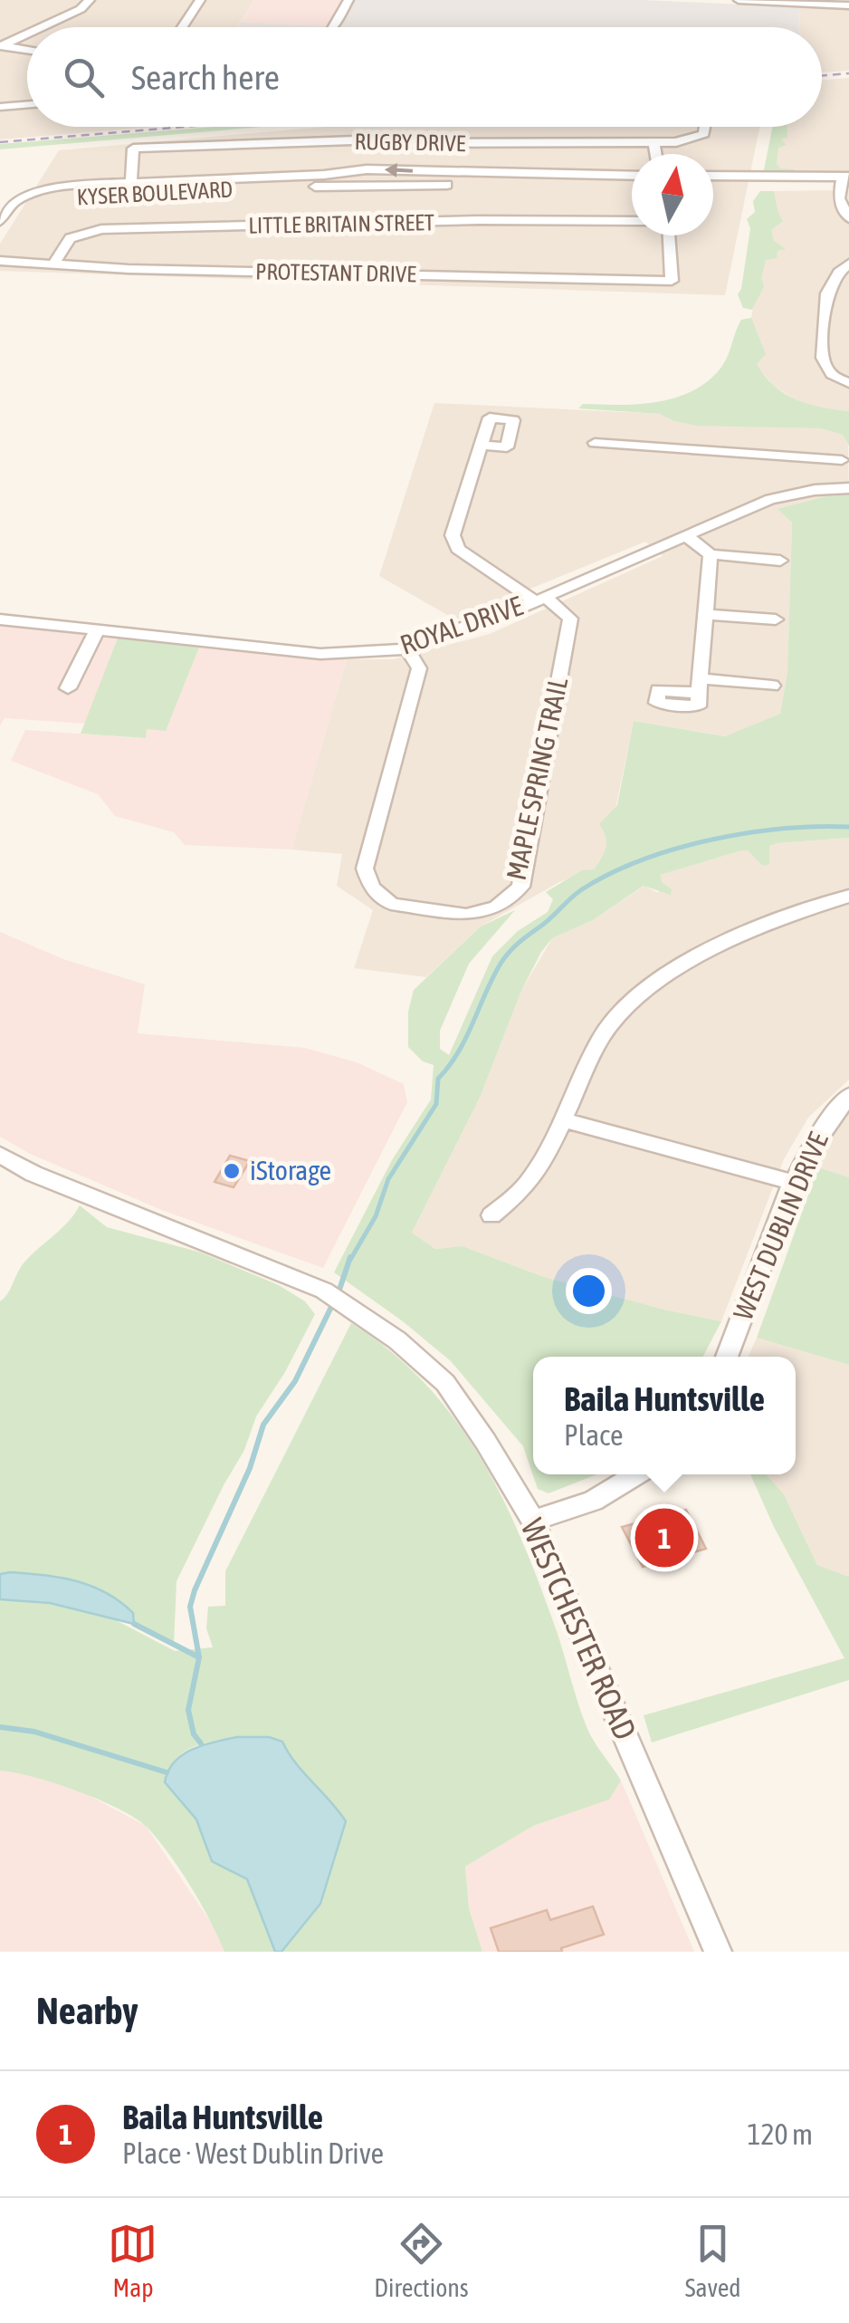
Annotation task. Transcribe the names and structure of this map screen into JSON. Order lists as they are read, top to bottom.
{
  "streets": {
    "street": [
      "RUGBY DRIVE",
      "KYSER BOULEVARD",
      "LITTLE BRITAIN STREET",
      "PROTESTANT DRIVE",
      "ROYAL DRIVE",
      "MAPLE SPRING TRAIL",
      "WEST DUBLIN DRIVE",
      "WESTCHESTER ROAD"
    ]
  },
  "crossings": [
    ["RUGBY DRIVE", "KYSER BOULEVARD"],
    ["LITTLE BRITAIN STREET", "PROTESTANT DRIVE"],
    ["ROYAL DRIVE", "MAPLE SPRING TRAIL"]
  ],
  "places": ["iStorage"],
  "north": "top",
  "page": {
    "search": "Search here",
    "popup": ["Baila Huntsville", "Place"],
    "pins": "1",
    "heading": "Nearby",
    "list": [
      {
        "mark": "1",
        "name": "Baila Huntsville",
        "note": "Place · West Dublin Drive",
        "value": "120 m"
      }
    ],
    "nav": ["Map", "Directions", "Saved"]
  }
}
